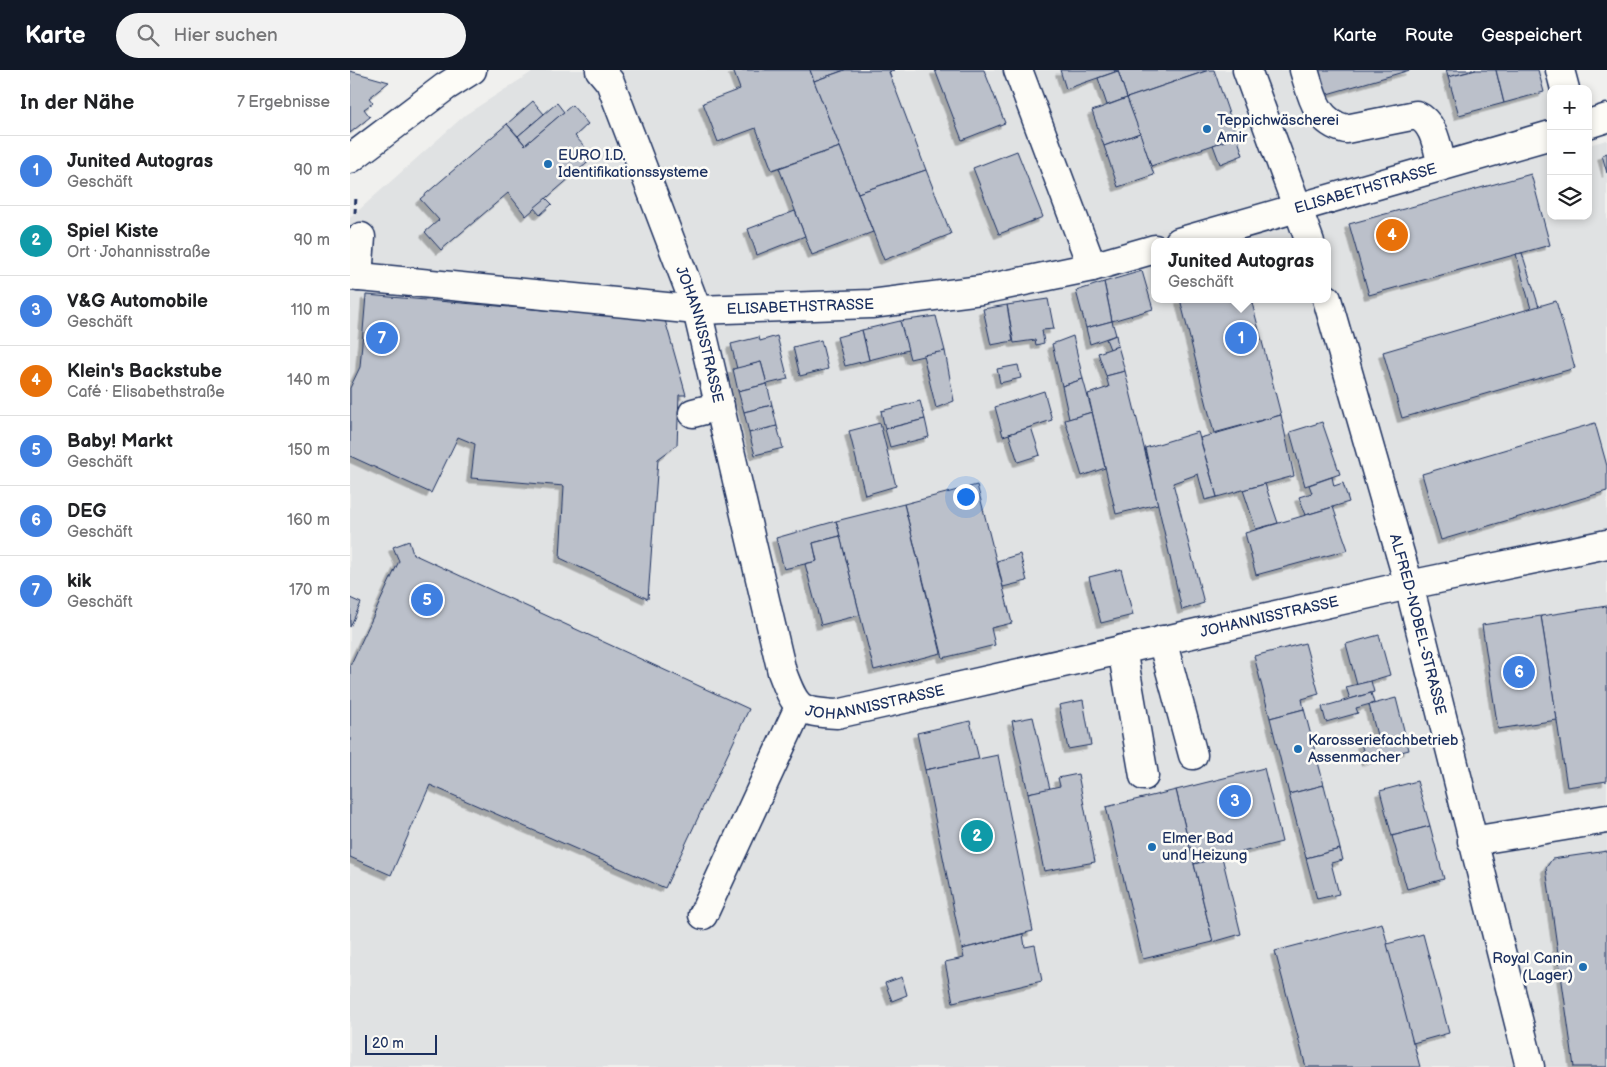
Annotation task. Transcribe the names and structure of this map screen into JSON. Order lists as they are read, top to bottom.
{
  "streets": {
    "street": ["ELISABETHSTRASSE", "JOHANNISSTRASSE", "ALFRED-NOBEL-STRASSE"]
  },
  "crossings": [
    ["ELISABETHSTRASSE", "JOHANNISSTRASSE"],
    ["JOHANNISSTRASSE", "ALFRED-NOBEL-STRASSE"]
  ],
  "places": [
    "Teppichwäscherei Amir",
    "EURO I.D. Identifikationssysteme",
    "Karosseriefachbetrieb Assenmacher",
    "Elmer Bad und Heizung",
    "Royal Canin (Lager)"
  ],
  "scale_bar": "20 m",
  "page": {
    "header": "Karte",
    "search": "Hier suchen",
    "nav": ["Karte", "Route", "Gespeichert"],
    "heading": ["In der Nähe", "7 Ergebnisse"],
    "map_buttons": ["+", "−"],
    "list": [
      {
        "mark": "1",
        "name": "Junited Autogras",
        "note": "Geschäft",
        "value": "90 m"
      },
      {
        "mark": "2",
        "name": "Spiel Kiste",
        "note": "Ort · Johannisstraße",
        "value": "90 m"
      },
      {
        "mark": "3",
        "name": "V&G Automobile",
        "note": "Geschäft",
        "value": "110 m"
      },
      {
        "mark": "4",
        "name": "Klein's Backstube",
        "note": "Café · Elisabethstraße",
        "value": "140 m"
      },
      {
        "mark": "5",
        "name": "Baby! Markt",
        "note": "Geschäft",
        "value": "150 m"
      },
      {
        "mark": "6",
        "name": "DEG",
        "note": "Geschäft",
        "value": "160 m"
      },
      {
        "mark": "7",
        "name": "kik",
        "note": "Geschäft",
        "value": "170 m"
      }
    ],
    "pins": [
      "4",
      "1",
      "7",
      "5",
      "6",
      "3",
      "2"
    ],
    "popup": ["Junited Autogras", "Geschäft"],
    "scale": "20 m"
  }
}
